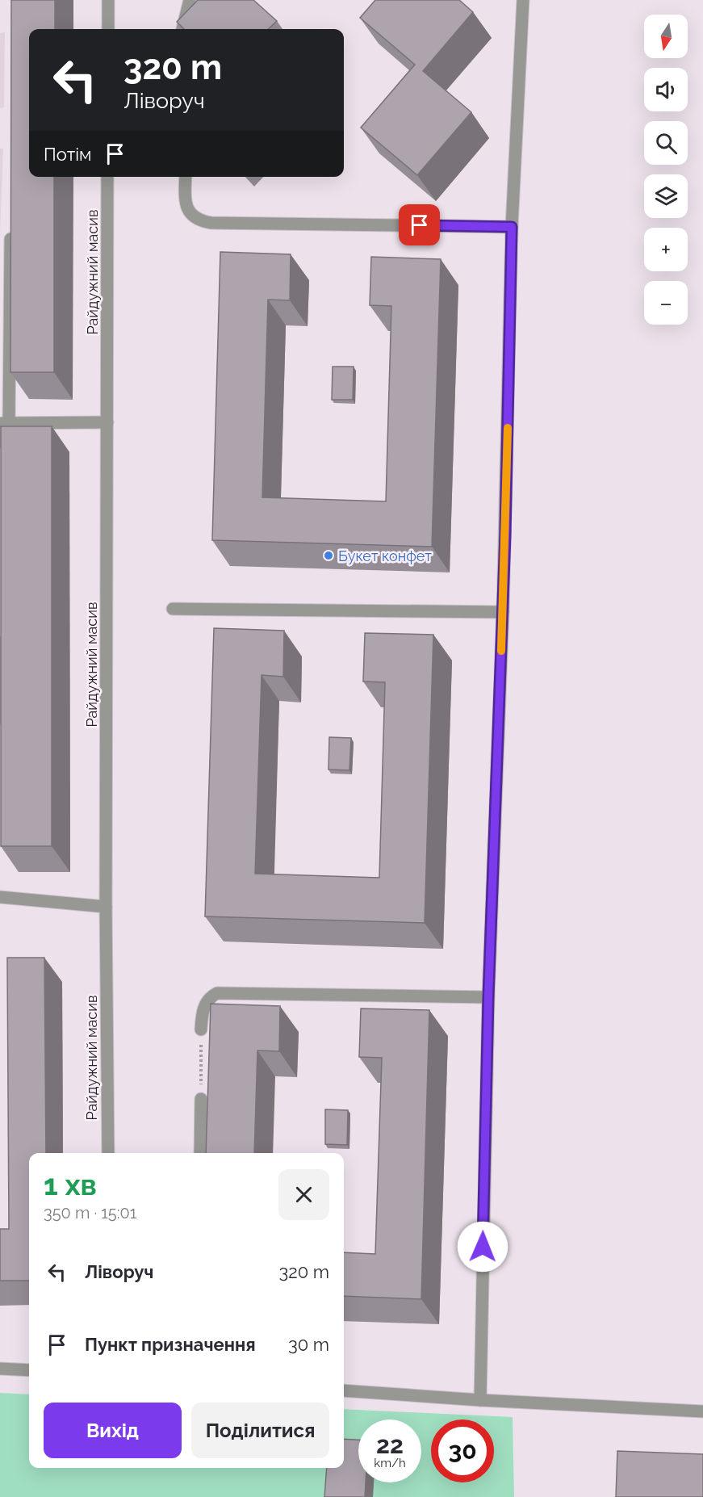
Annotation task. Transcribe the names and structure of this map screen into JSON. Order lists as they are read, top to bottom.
{
  "streets": {
    "street": ["Райдужний масив"]
  },
  "places": ["Букет конфет"],
  "north": "bottom",
  "page": {
    "map_buttons": ["+", "−"],
    "turn": ["320 m", "Ліворуч"],
    "then": "Потім",
    "heading": ["1 хв", "350 m · 15:01"],
    "list": [
      {
        "name": "Ліворуч",
        "value": "320 m"
      },
      {
        "name": "Пункт призначення",
        "value": "30 m"
      }
    ],
    "buttons": ["Вихід", "Поділитися"],
    "speed": "22 km/h",
    "limit": "30"
  }
}
